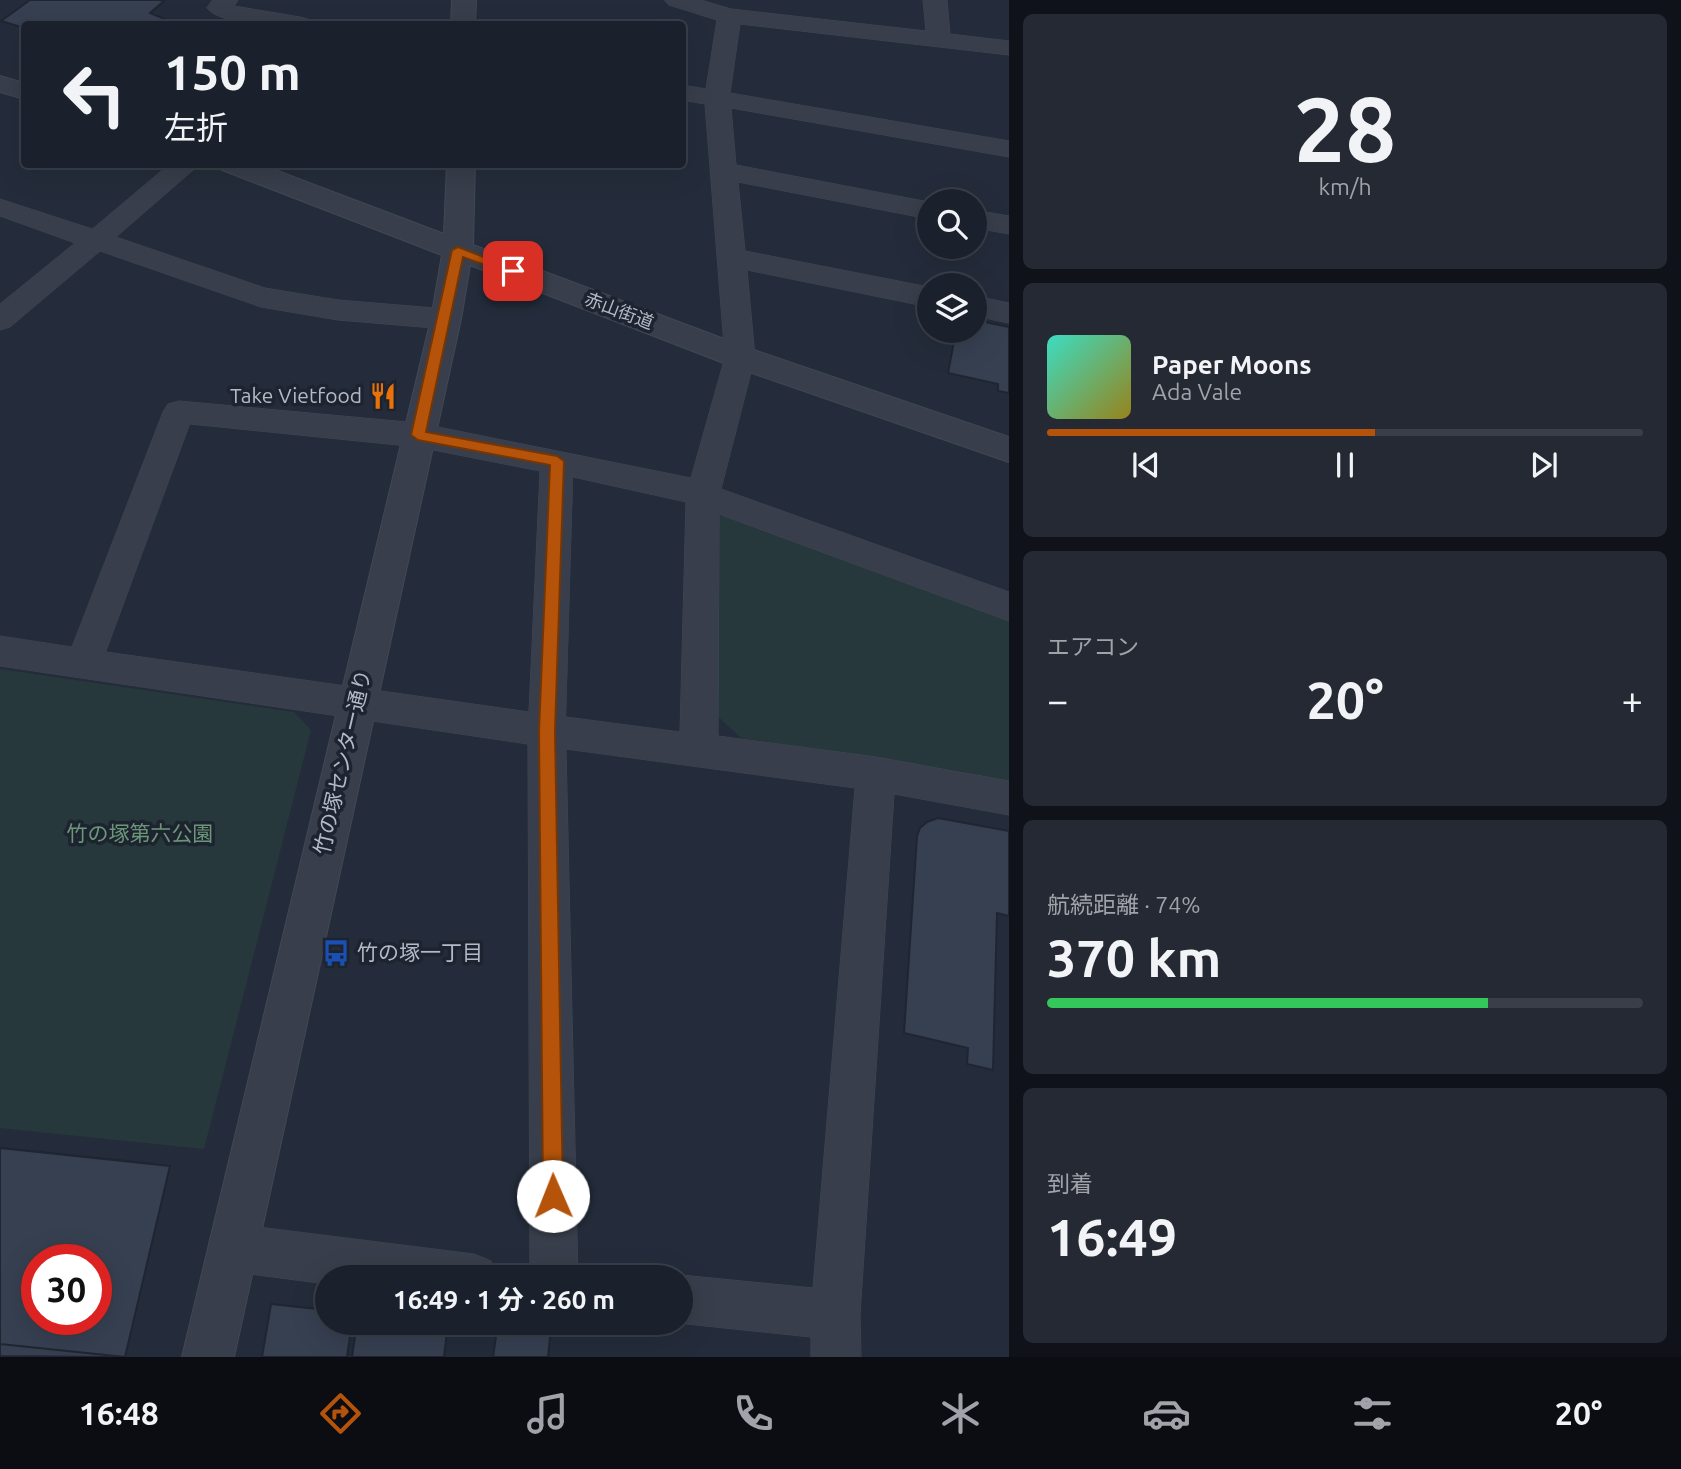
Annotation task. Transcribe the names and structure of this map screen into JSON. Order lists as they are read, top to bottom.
{
  "streets": {
    "street": ["赤山街道", "竹の塚センター通り"]
  },
  "crossings": [
    ["赤山街道", "竹の塚センター通り"]
  ],
  "parks": ["竹の塚第六公園"],
  "places": {
    "restaurant": ["Take Vietfood"],
    "bus stop": ["竹の塚一丁目"]
  },
  "page": {
    "tile": [
      ["28", "km/h"],
      "エアコン",
      ["航続距離 · 74%", "370 km"],
      ["到着", "16:49"]
    ],
    "turn": ["150 m", "左折"],
    "song": ["Paper Moons", "Ada Vale"],
    "heat": ["−", "20°", "+"],
    "limit": "30",
    "trip": "16:49 · 1 分 · 260 m",
    "tabs": ["16:48", "20°"]
  }
}
